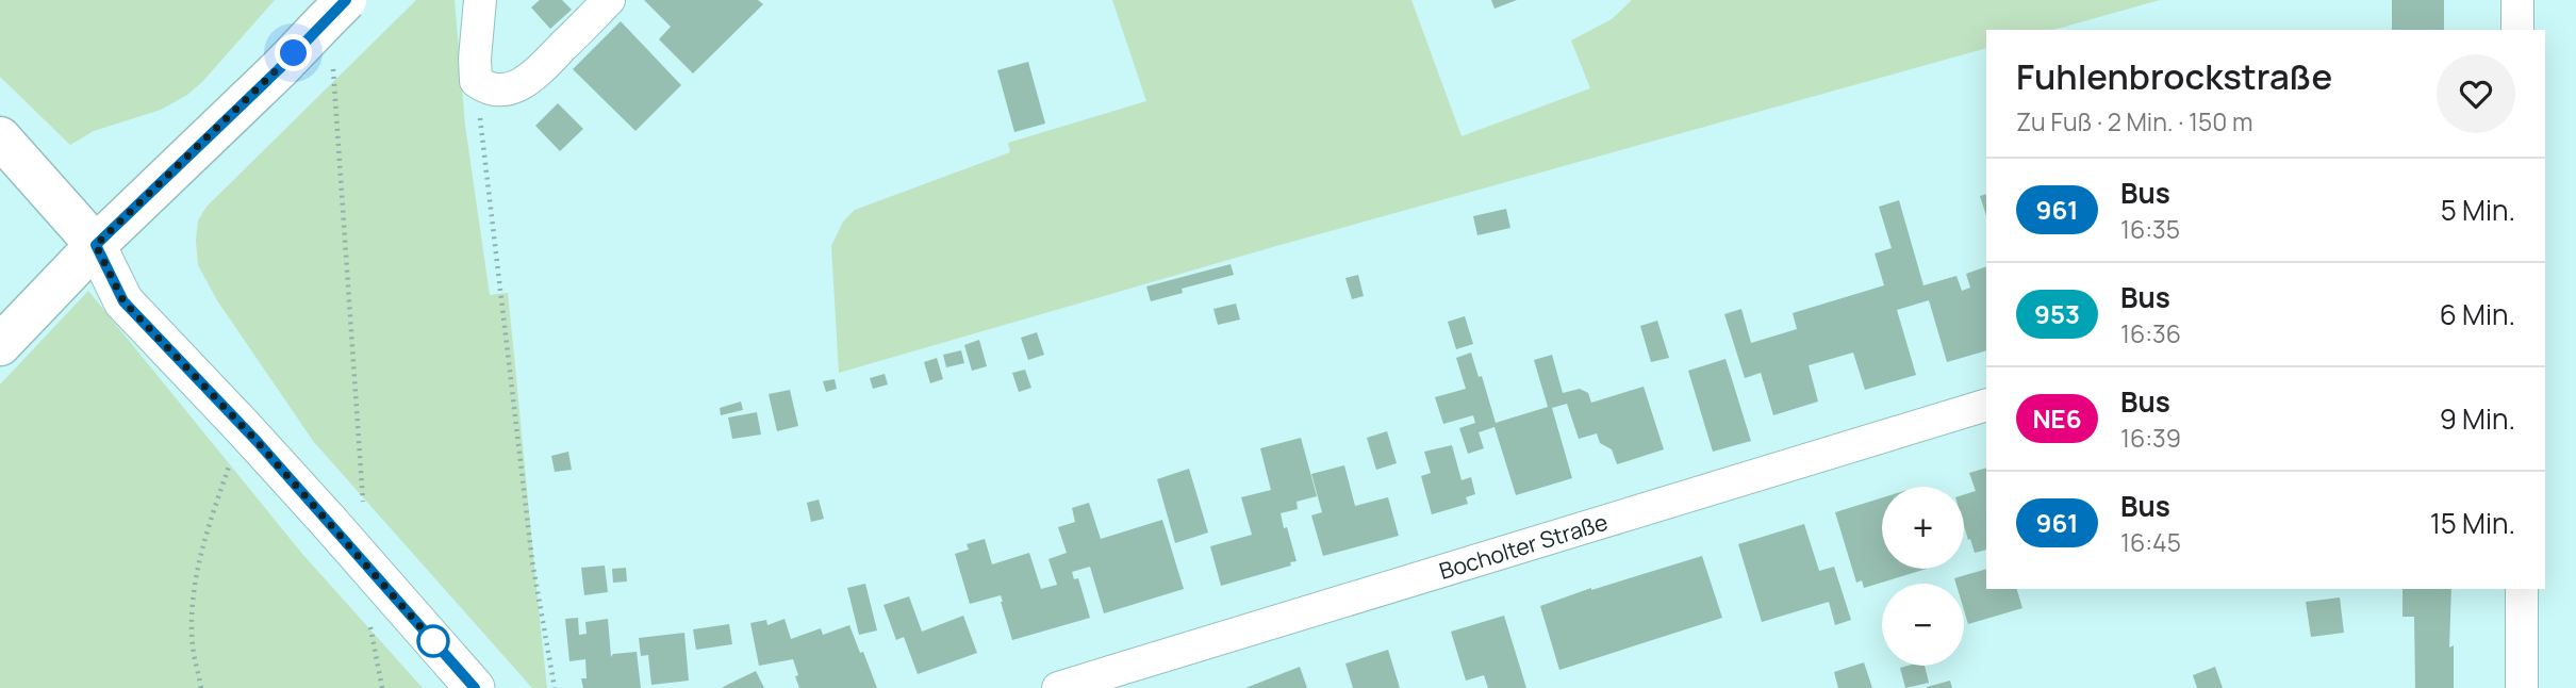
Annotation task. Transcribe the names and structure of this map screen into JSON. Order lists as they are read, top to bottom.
{
  "streets": {
    "street": ["Bocholter Straße"]
  },
  "lines": ["bus line 961"],
  "page": {
    "heading": ["Fuhlenbrockstraße", "Zu Fuß · 2 Min. · 150 m"],
    "list": [
      {
        "mark": "961",
        "name": "Bus",
        "note": "16:35",
        "value": "5 Min."
      },
      {
        "mark": "953",
        "name": "Bus",
        "note": "16:36",
        "value": "6 Min."
      },
      {
        "mark": "NE6",
        "name": "Bus",
        "note": "16:39",
        "value": "9 Min."
      },
      {
        "mark": "961",
        "name": "Bus",
        "note": "16:45",
        "value": "15 Min."
      }
    ],
    "map_buttons": ["+", "−"]
  }
}
